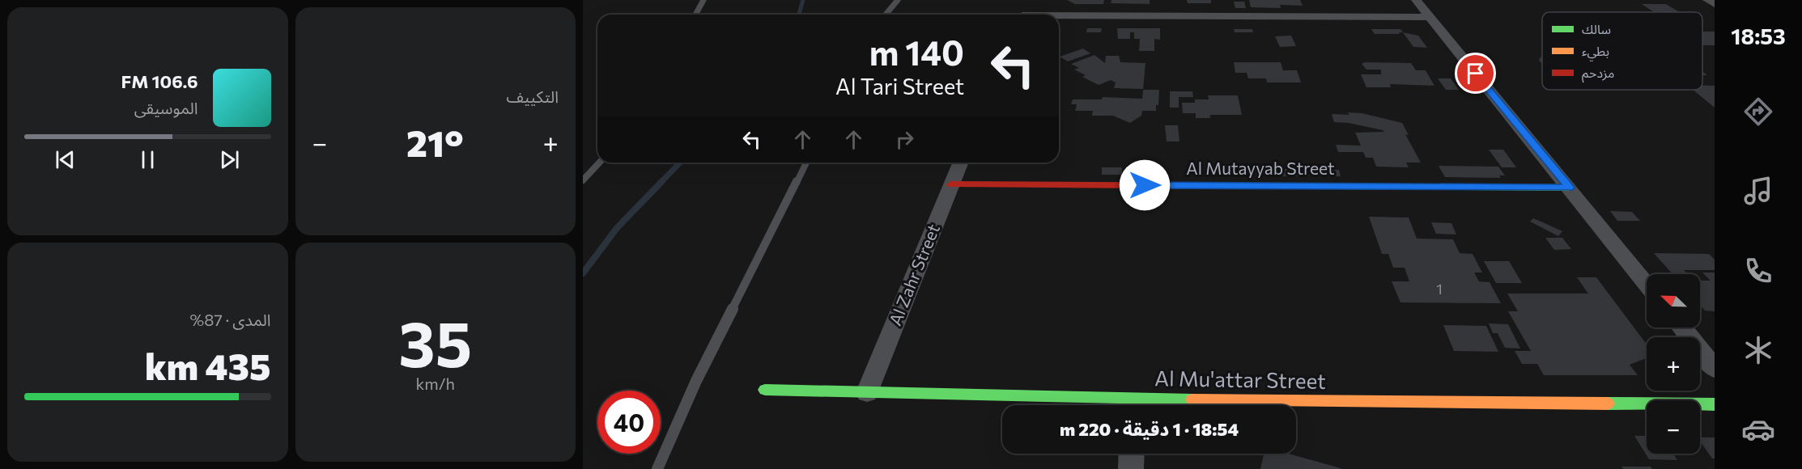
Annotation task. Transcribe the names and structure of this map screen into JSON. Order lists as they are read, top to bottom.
{
  "streets": {
    "street": ["Al Mutayyab Street", "Al Zahr Street", "Al Mu'attar Street"]
  },
  "crossings": [
    ["Al Mutayyab Street", "Al Zahr Street"],
    ["Al Zahr Street", "Al Mu'attar Street"]
  ],
  "house_numbers": ["1"],
  "legend": ["سالك", "بطيء", "مزدحم"],
  "north": "top left",
  "page": {
    "tabs": "18:53",
    "tile": [
      "التكييف",
      ["35", "km/h"],
      ["المدى · 87%", "435 km"]
    ],
    "turn": ["140 m", "Al Tari Street"],
    "song": ["106.6 FM", "الموسيقى"],
    "heat": ["−", "21°", "+"],
    "map_buttons": ["+", "−"],
    "limit": "40",
    "trip": "18:54 · 1 دقيقة · 220 m"
  }
}
